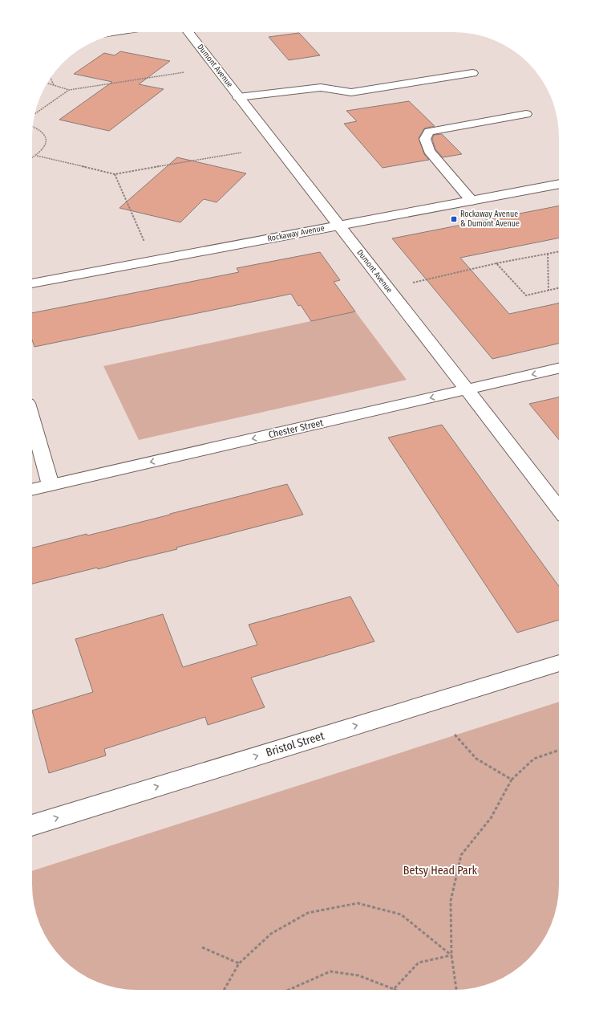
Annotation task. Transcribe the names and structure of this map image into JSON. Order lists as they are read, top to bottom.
{
  "streets": {
    "street": [
      "Dumont Avenue",
      "Rockaway Avenue",
      "Chester Street",
      "Bristol Street"
    ]
  },
  "crossings": [
    ["Dumont Avenue", "Rockaway Avenue"],
    ["Dumont Avenue", "Chester Street"]
  ],
  "one_way": ["Chester Street", "Bristol Street"],
  "parks": ["Betsy Head Park"],
  "places": {
    "transit": ["Rockaway Avenue & Dumont Avenue"]
  }
}
